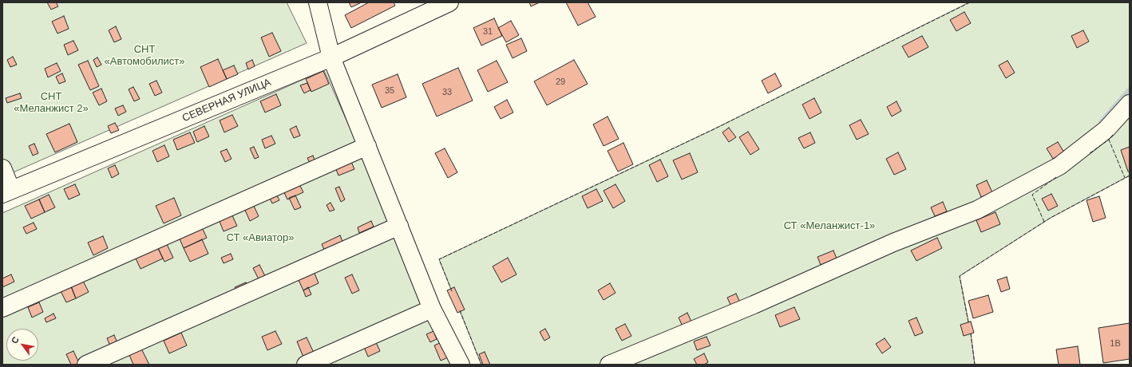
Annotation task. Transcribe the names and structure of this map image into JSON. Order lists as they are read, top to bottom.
{
  "streets": {
    "street": ["СЕВЕРНАЯ УЛИЦА"]
  },
  "parks": [
    "СНТ «Автомобилист»",
    "СНТ «Меланжист 2»",
    "СТ «Меланжист-1»",
    "СТ «Авиатор»"
  ],
  "house_numbers": [
    "31",
    "29",
    "35",
    "33",
    "1В"
  ],
  "north": "top left"
}
